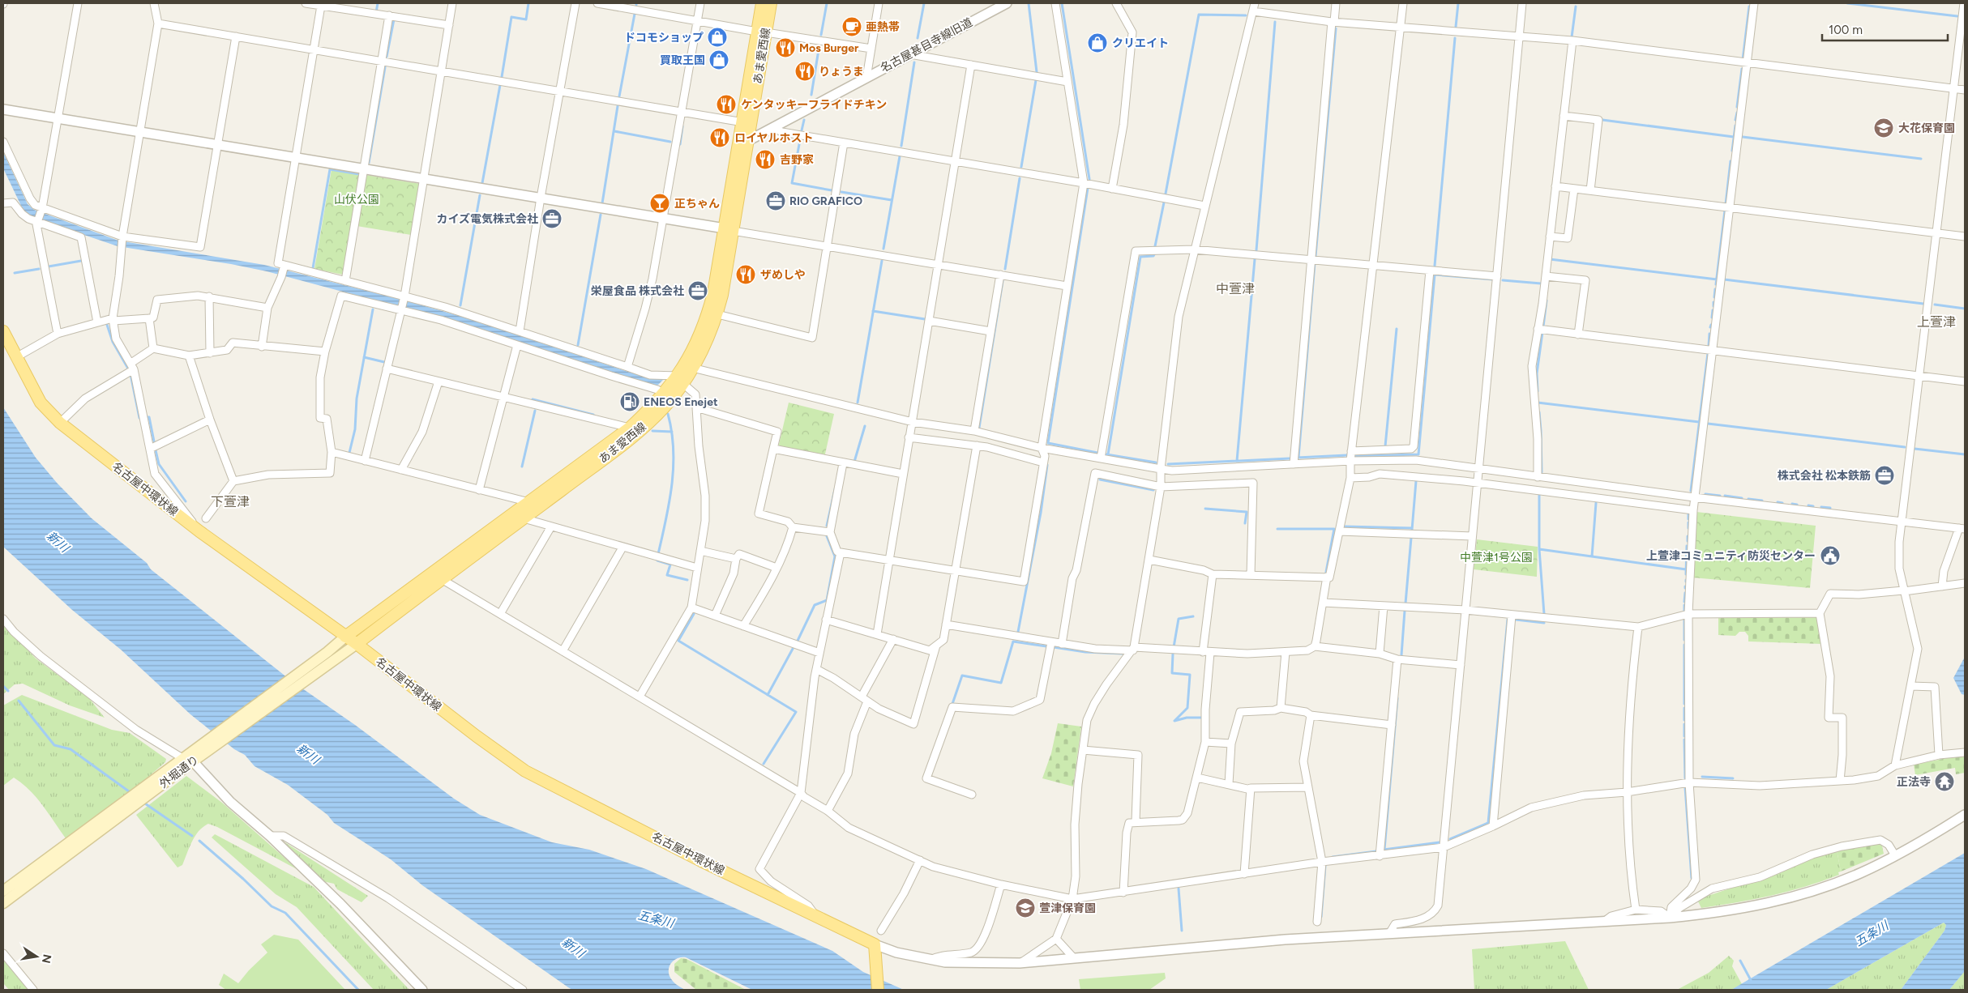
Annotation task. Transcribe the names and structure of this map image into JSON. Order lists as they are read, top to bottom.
{
  "streets": {
    "main road": ["あま愛西線", "名古屋中環状線", "外堀通り"],
    "street": ["名古屋甚目寺線旧道"]
  },
  "crossings": [
    ["名古屋甚目寺線旧道", "あま愛西線"],
    ["あま愛西線", "名古屋中環状線"],
    ["あま愛西線", "外堀通り"],
    ["名古屋中環状線", "外堀通り"]
  ],
  "districts": ["中萱津", "上萱津", "下萱津"],
  "water": ["新川", "五条川"],
  "parks": ["山伏公園", "中萱津1号公園"],
  "places": {
    "cafe": ["亜熱帯"],
    "shop": ["ドコモショップ", "クリエイト", "買取王国"],
    "restaurant": [
      "Mos Burger",
      "りょうま",
      "ケンタッキーフライドチキン",
      "ロイヤルホスト",
      "吉野家",
      "ザめしや"
    ],
    "school or university": ["大花保育園", "萱津保育園"],
    "office": [
      "RIO GRAFICO",
      "カイズ電気株式会社",
      "栄屋食品 株式会社",
      "株式会社 松本鉄筋"
    ],
    "bar": ["正ちゃん"],
    "fuel station": ["ENEOS Enejet"],
    "public building": ["上萱津コミュニティ防災センター"],
    "temple": ["正法寺"]
  },
  "scale_bar": "100 m",
  "north": "right"
}
